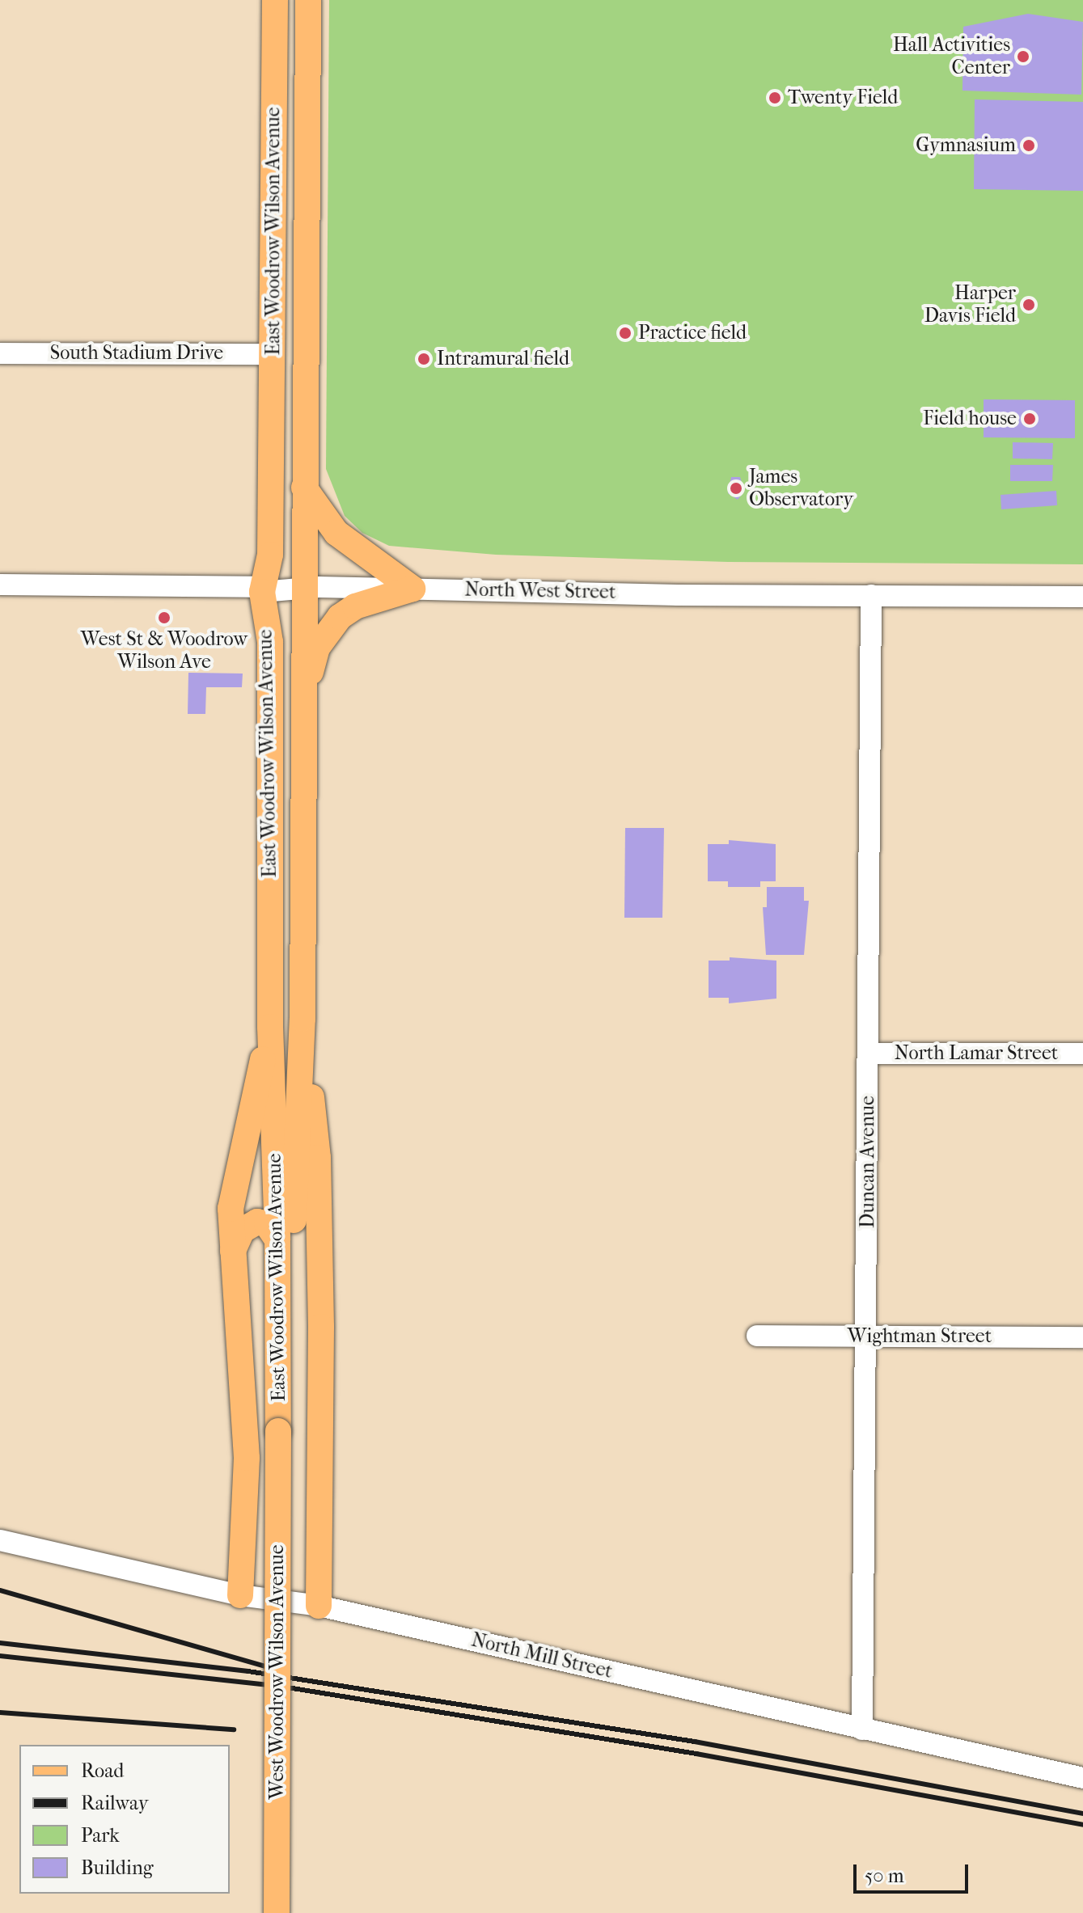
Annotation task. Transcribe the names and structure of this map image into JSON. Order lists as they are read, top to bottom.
{
  "streets": {
    "main road": ["East Woodrow Wilson Avenue", "West Woodrow Wilson Avenue"],
    "street": [
      "South Stadium Drive",
      "North West Street",
      "North Lamar Street",
      "Duncan Avenue",
      "Wightman Street",
      "North Mill Street"
    ]
  },
  "crossings": [
    ["East Woodrow Wilson Avenue", "South Stadium Drive"],
    ["East Woodrow Wilson Avenue", "North West Street"],
    ["East Woodrow Wilson Avenue", "West Woodrow Wilson Avenue"],
    ["North West Street", "Duncan Avenue"],
    ["North Lamar Street", "Duncan Avenue"],
    ["Duncan Avenue", "Wightman Street"],
    ["Duncan Avenue", "North Mill Street"]
  ],
  "places": [
    "Hall Activities Center",
    "Twenty Field",
    "Gymnasium",
    "Harper Davis Field",
    "Practice field",
    "Intramural field",
    "Field house",
    "James Observatory",
    "West St & Woodrow Wilson Ave"
  ],
  "legend": [
    "Road",
    "Railway",
    "Park",
    "Building"
  ],
  "scale_bar": "50 m"
}
